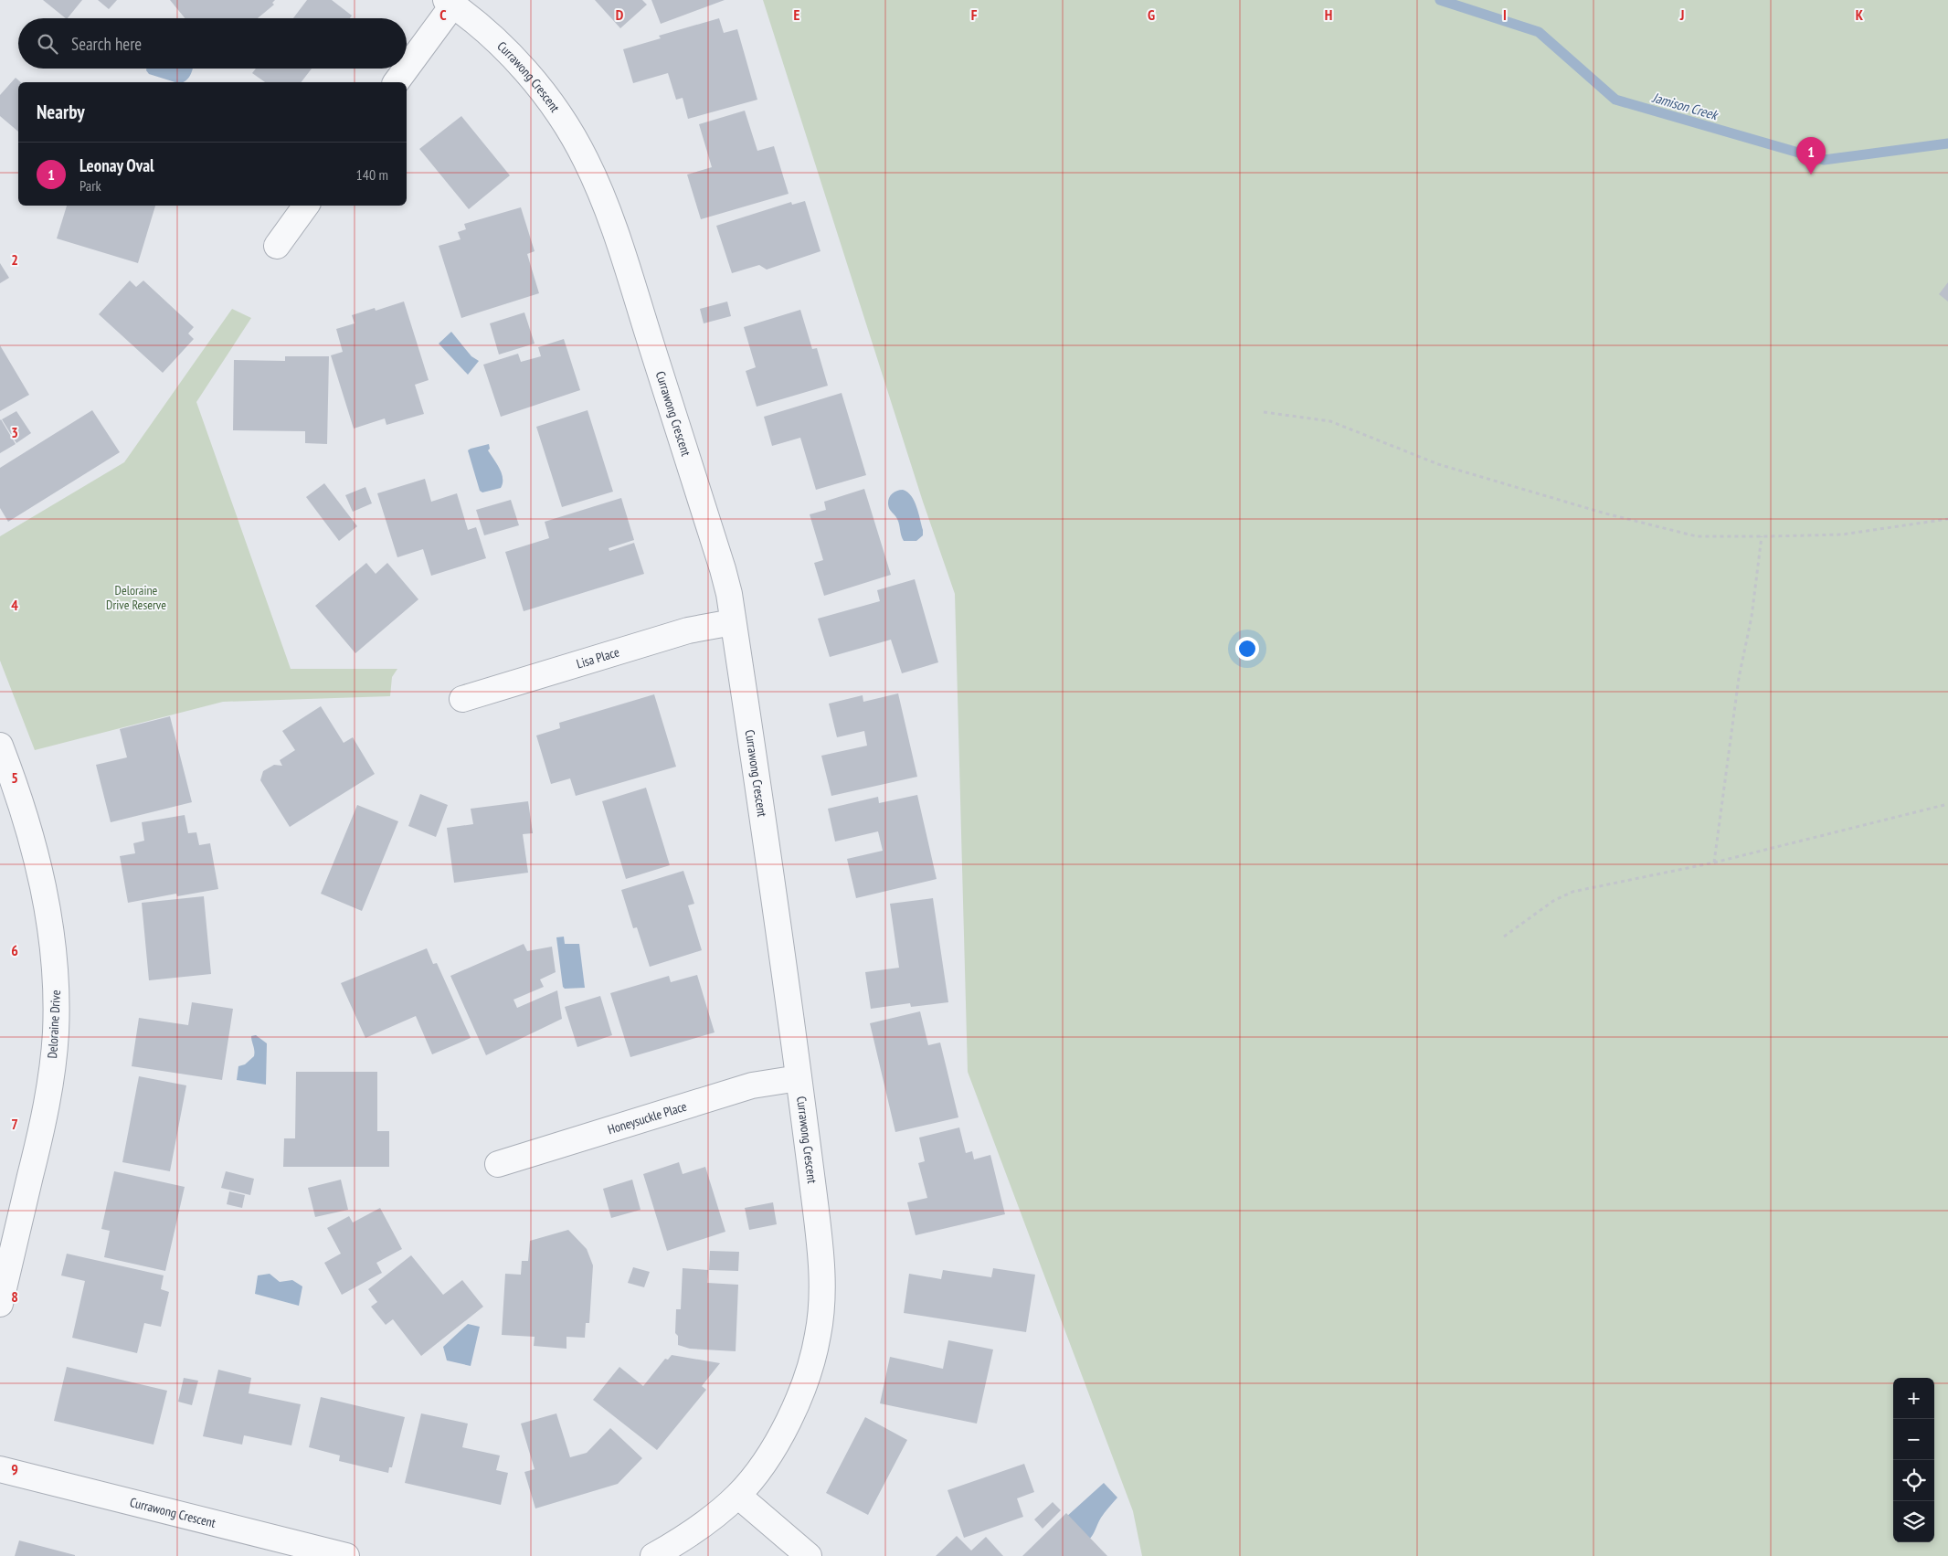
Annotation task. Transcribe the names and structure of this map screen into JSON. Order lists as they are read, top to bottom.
{
  "streets": {
    "street": [
      "Currawong Crescent",
      "Lisa Place",
      "Deloraine Drive",
      "Honeysuckle Place"
    ]
  },
  "crossings": [
    ["Currawong Crescent", "Lisa Place"],
    ["Currawong Crescent", "Honeysuckle Place"]
  ],
  "water": ["Jamison Creek"],
  "parks": ["Deloraine Drive Reserve"],
  "page": {
    "search": "Search here",
    "heading": "Nearby",
    "pins": "1",
    "list": [
      {
        "mark": "1",
        "name": "Leonay Oval",
        "note": "Park",
        "value": "140 m"
      }
    ],
    "map_buttons": ["+", "−"]
  },
  "grid": {
    "columns": [
      "C",
      "D",
      "E",
      "F",
      "G",
      "H",
      "I",
      "J",
      "K"
    ],
    "rows": [
      "2",
      "3",
      "4",
      "5",
      "6",
      "7",
      "8",
      "9"
    ]
  }
}
